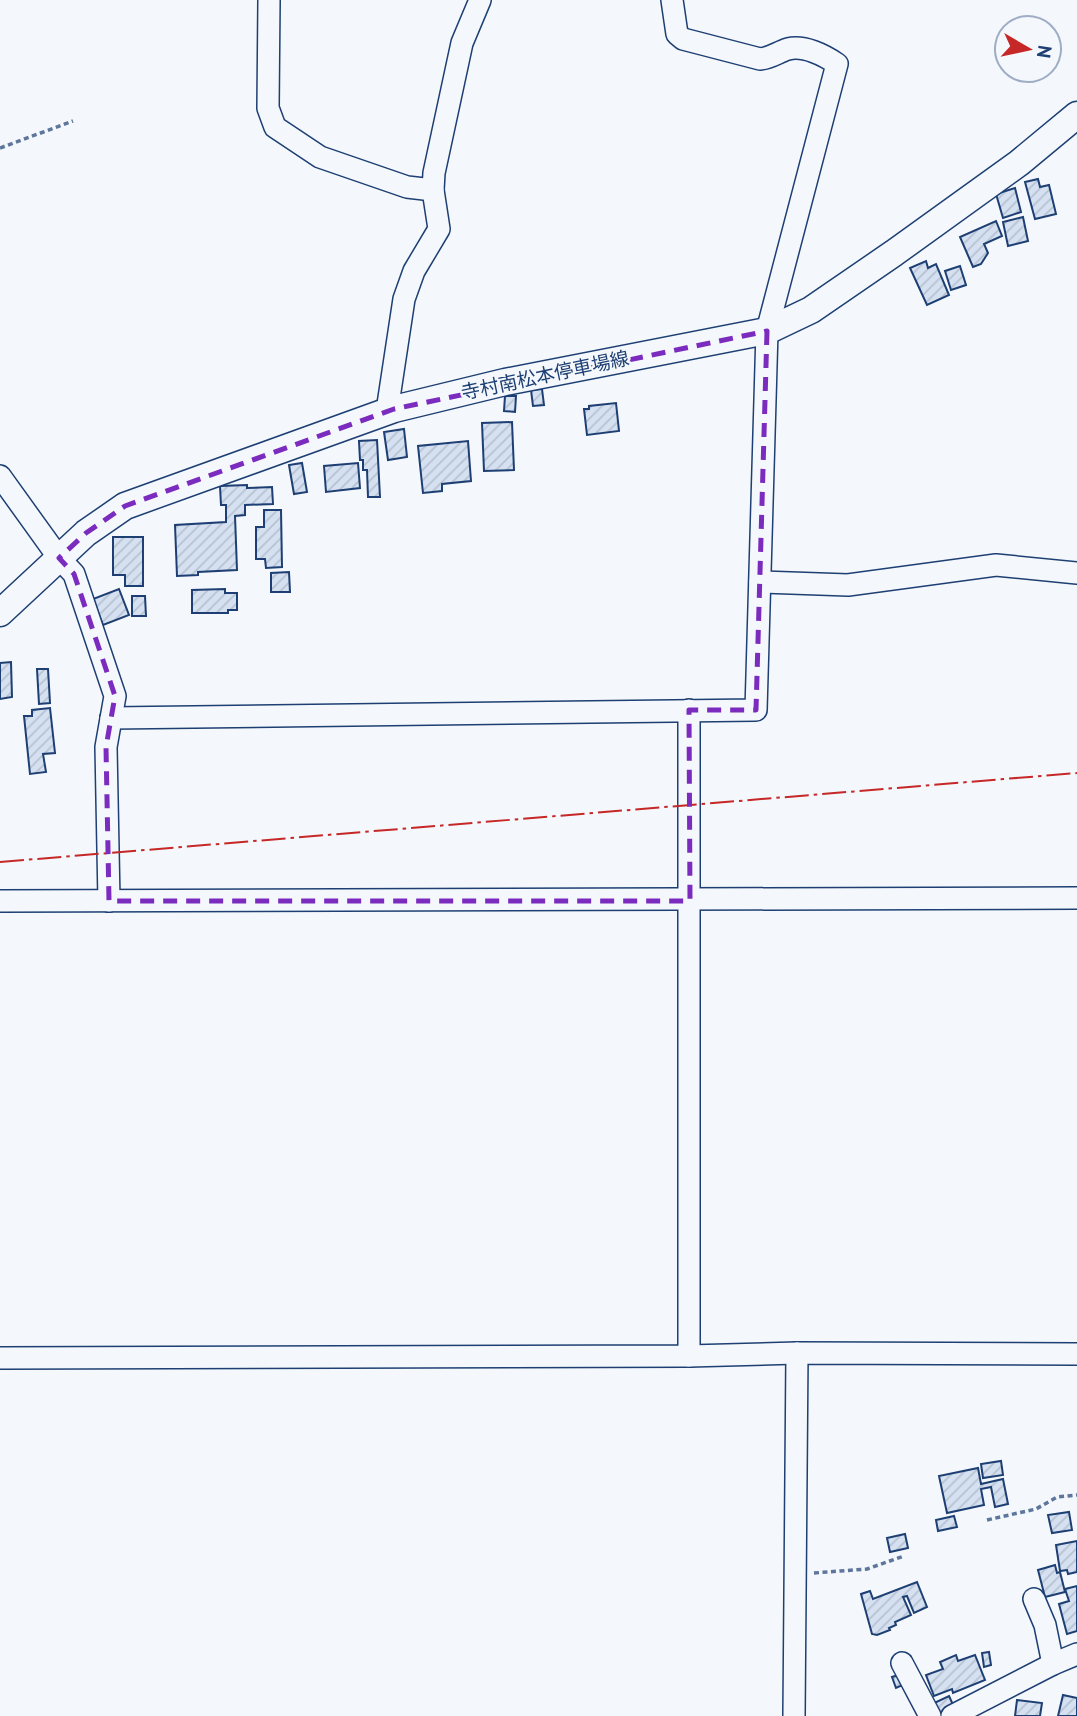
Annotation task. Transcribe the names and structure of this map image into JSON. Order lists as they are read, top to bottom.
{
  "streets": {
    "main road": ["寺村南松本停車場線"]
  },
  "north": "right"
}
